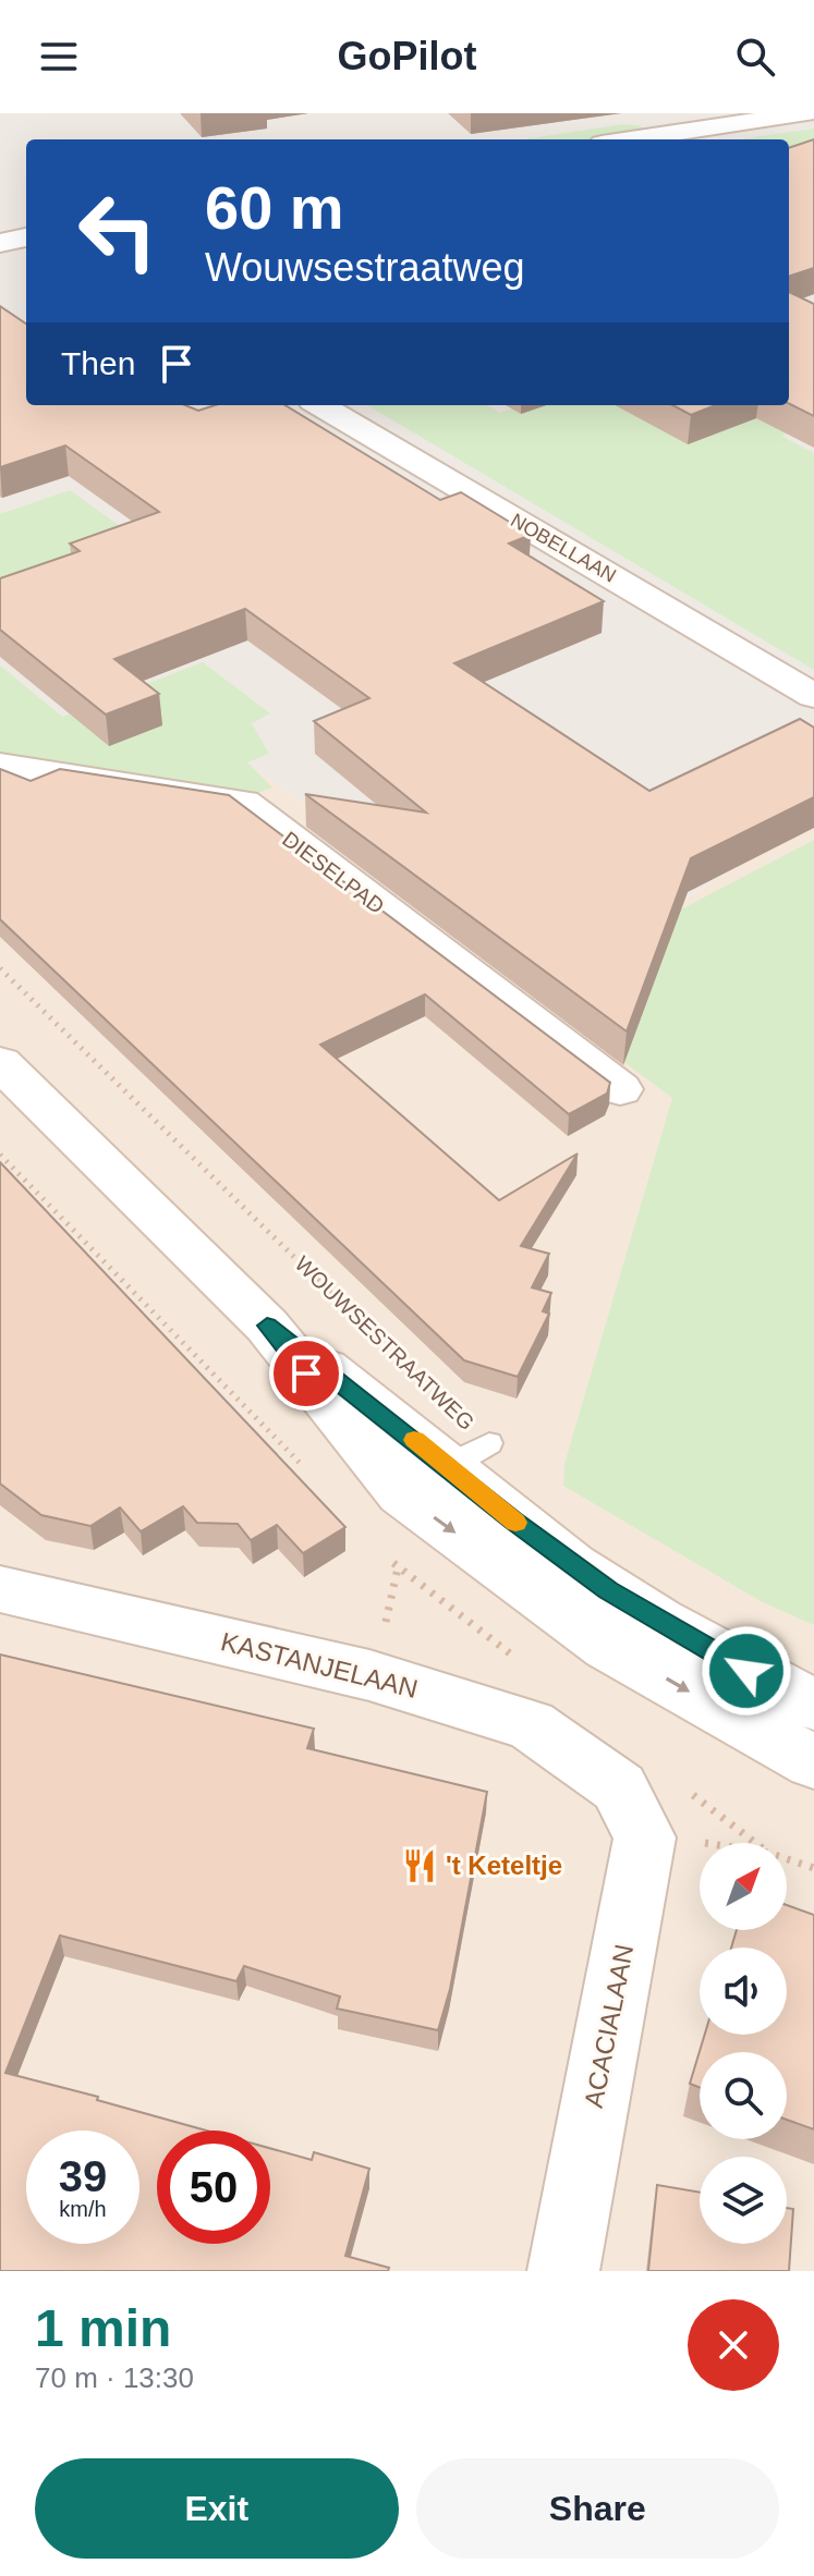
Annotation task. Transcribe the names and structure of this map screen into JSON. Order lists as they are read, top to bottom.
{
  "streets": {
    "street": [
      "NOBELLAAN",
      "DIESELPAD",
      "KASTANJELAAN",
      "ACACIALAAN"
    ],
    "path": ["WOUWSESTRAATWEG"]
  },
  "crossings": [
    ["KASTANJELAAN", "ACACIALAAN"]
  ],
  "places": {
    "restaurant": ["'t Keteltje"]
  },
  "north": "top right",
  "page": {
    "header": "GoPilot",
    "turn": ["60 m", "Wouwsestraatweg"],
    "then": "Then",
    "speed": "39 km/h",
    "limit": "50",
    "heading": ["1 min", "70 m · 13:30"],
    "buttons": ["Exit", "Share"]
  }
}
